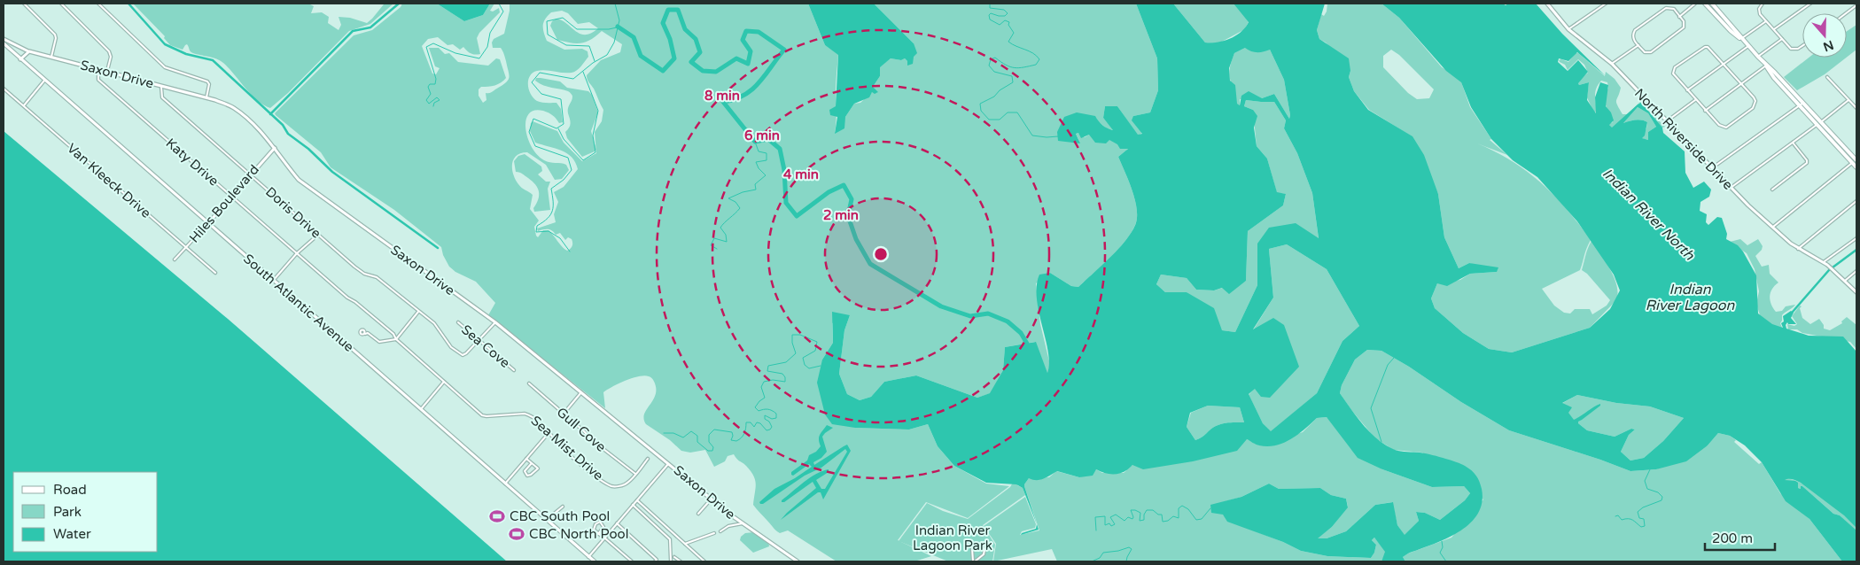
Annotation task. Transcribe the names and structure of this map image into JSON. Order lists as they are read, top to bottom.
{
  "streets": {
    "street": [
      "Saxon Drive",
      "North Riverside Drive",
      "Katy Drive",
      "Van Kleeck Drive",
      "Hiles Boulevard",
      "Doris Drive",
      "South Atlantic Avenue",
      "Sea Cove",
      "Gull Cove",
      "Sea Mist Drive"
    ]
  },
  "crossings": [
    ["Saxon Drive", "Katy Drive"],
    ["Saxon Drive", "Hiles Boulevard"],
    ["Saxon Drive", "Doris Drive"],
    ["Katy Drive", "Hiles Boulevard"],
    ["Katy Drive", "Sea Mist Drive"],
    ["Van Kleeck Drive", "Hiles Boulevard"],
    ["Hiles Boulevard", "Doris Drive"],
    ["Hiles Boulevard", "South Atlantic Avenue"],
    ["Doris Drive", "Sea Cove"],
    ["Gull Cove", "Sea Mist Drive"]
  ],
  "water": ["Indian River North", "Indian River Lagoon"],
  "parks": ["Indian River Lagoon Park"],
  "places": {
    "sports": ["CBC South Pool", "CBC North Pool"]
  },
  "legend": ["Road", "Park", "Water"],
  "scale_bar": "200 m",
  "north": "bottom",
  "rings": [
    "8 min",
    "6 min",
    "4 min",
    "2 min"
  ]
}
